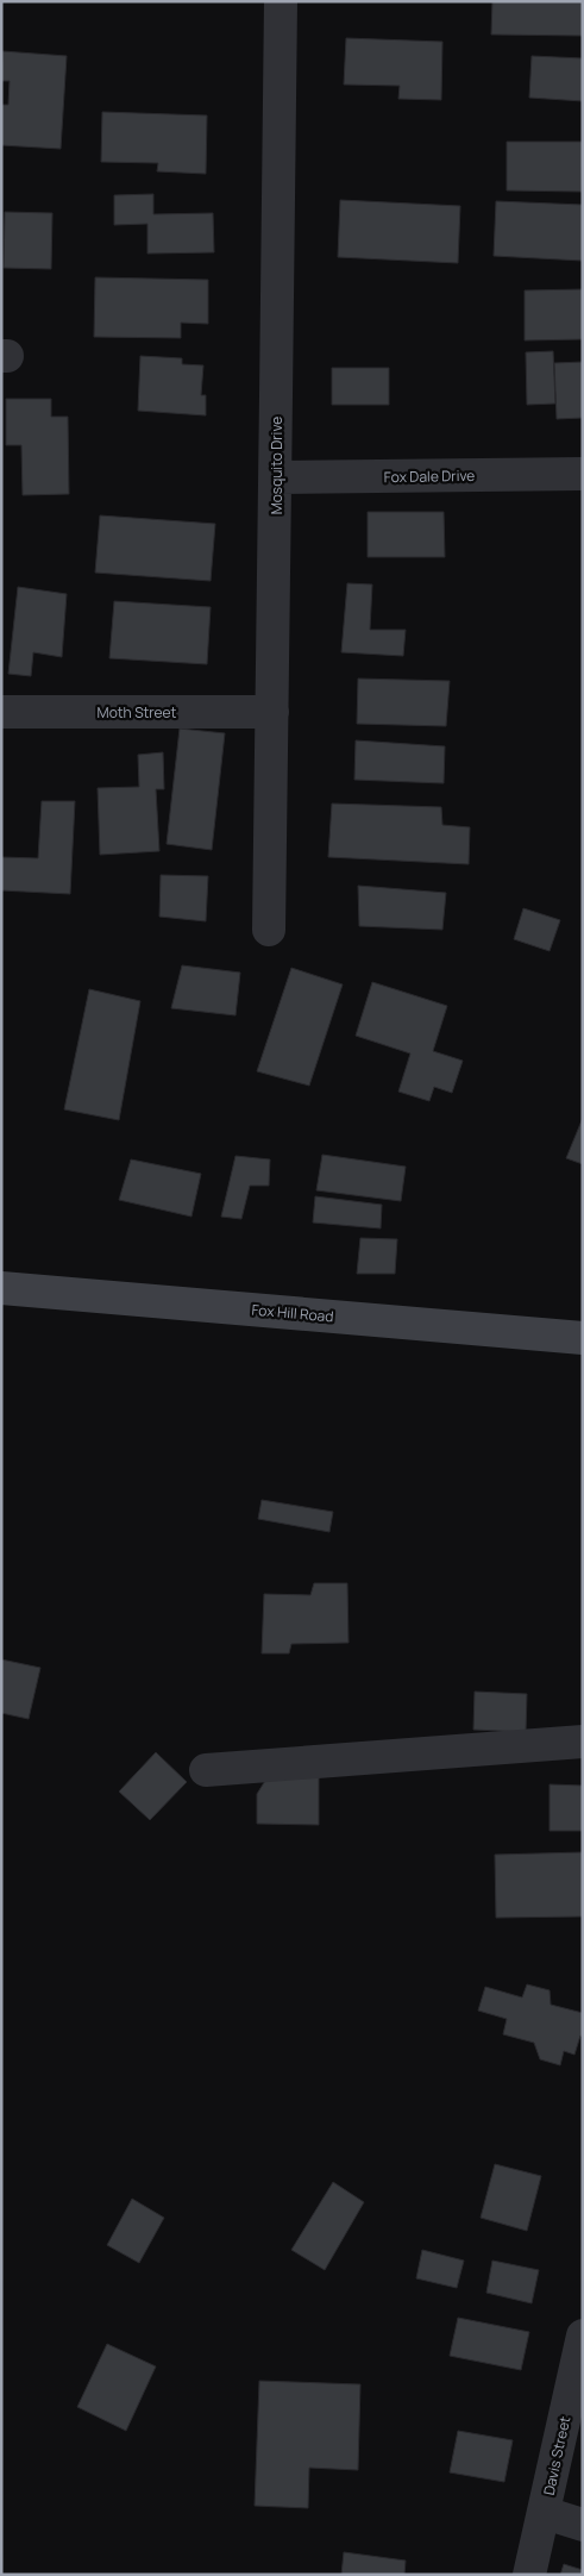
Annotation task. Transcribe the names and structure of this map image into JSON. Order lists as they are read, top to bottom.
{
  "streets": {
    "main road": ["Fox Hill Road"],
    "street": [
      "Mosquito Drive",
      "Fox Dale Drive",
      "Moth Street",
      "Davis Street"
    ]
  },
  "crossings": [
    ["Mosquito Drive", "Fox Dale Drive"],
    ["Mosquito Drive", "Moth Street"]
  ]
}
